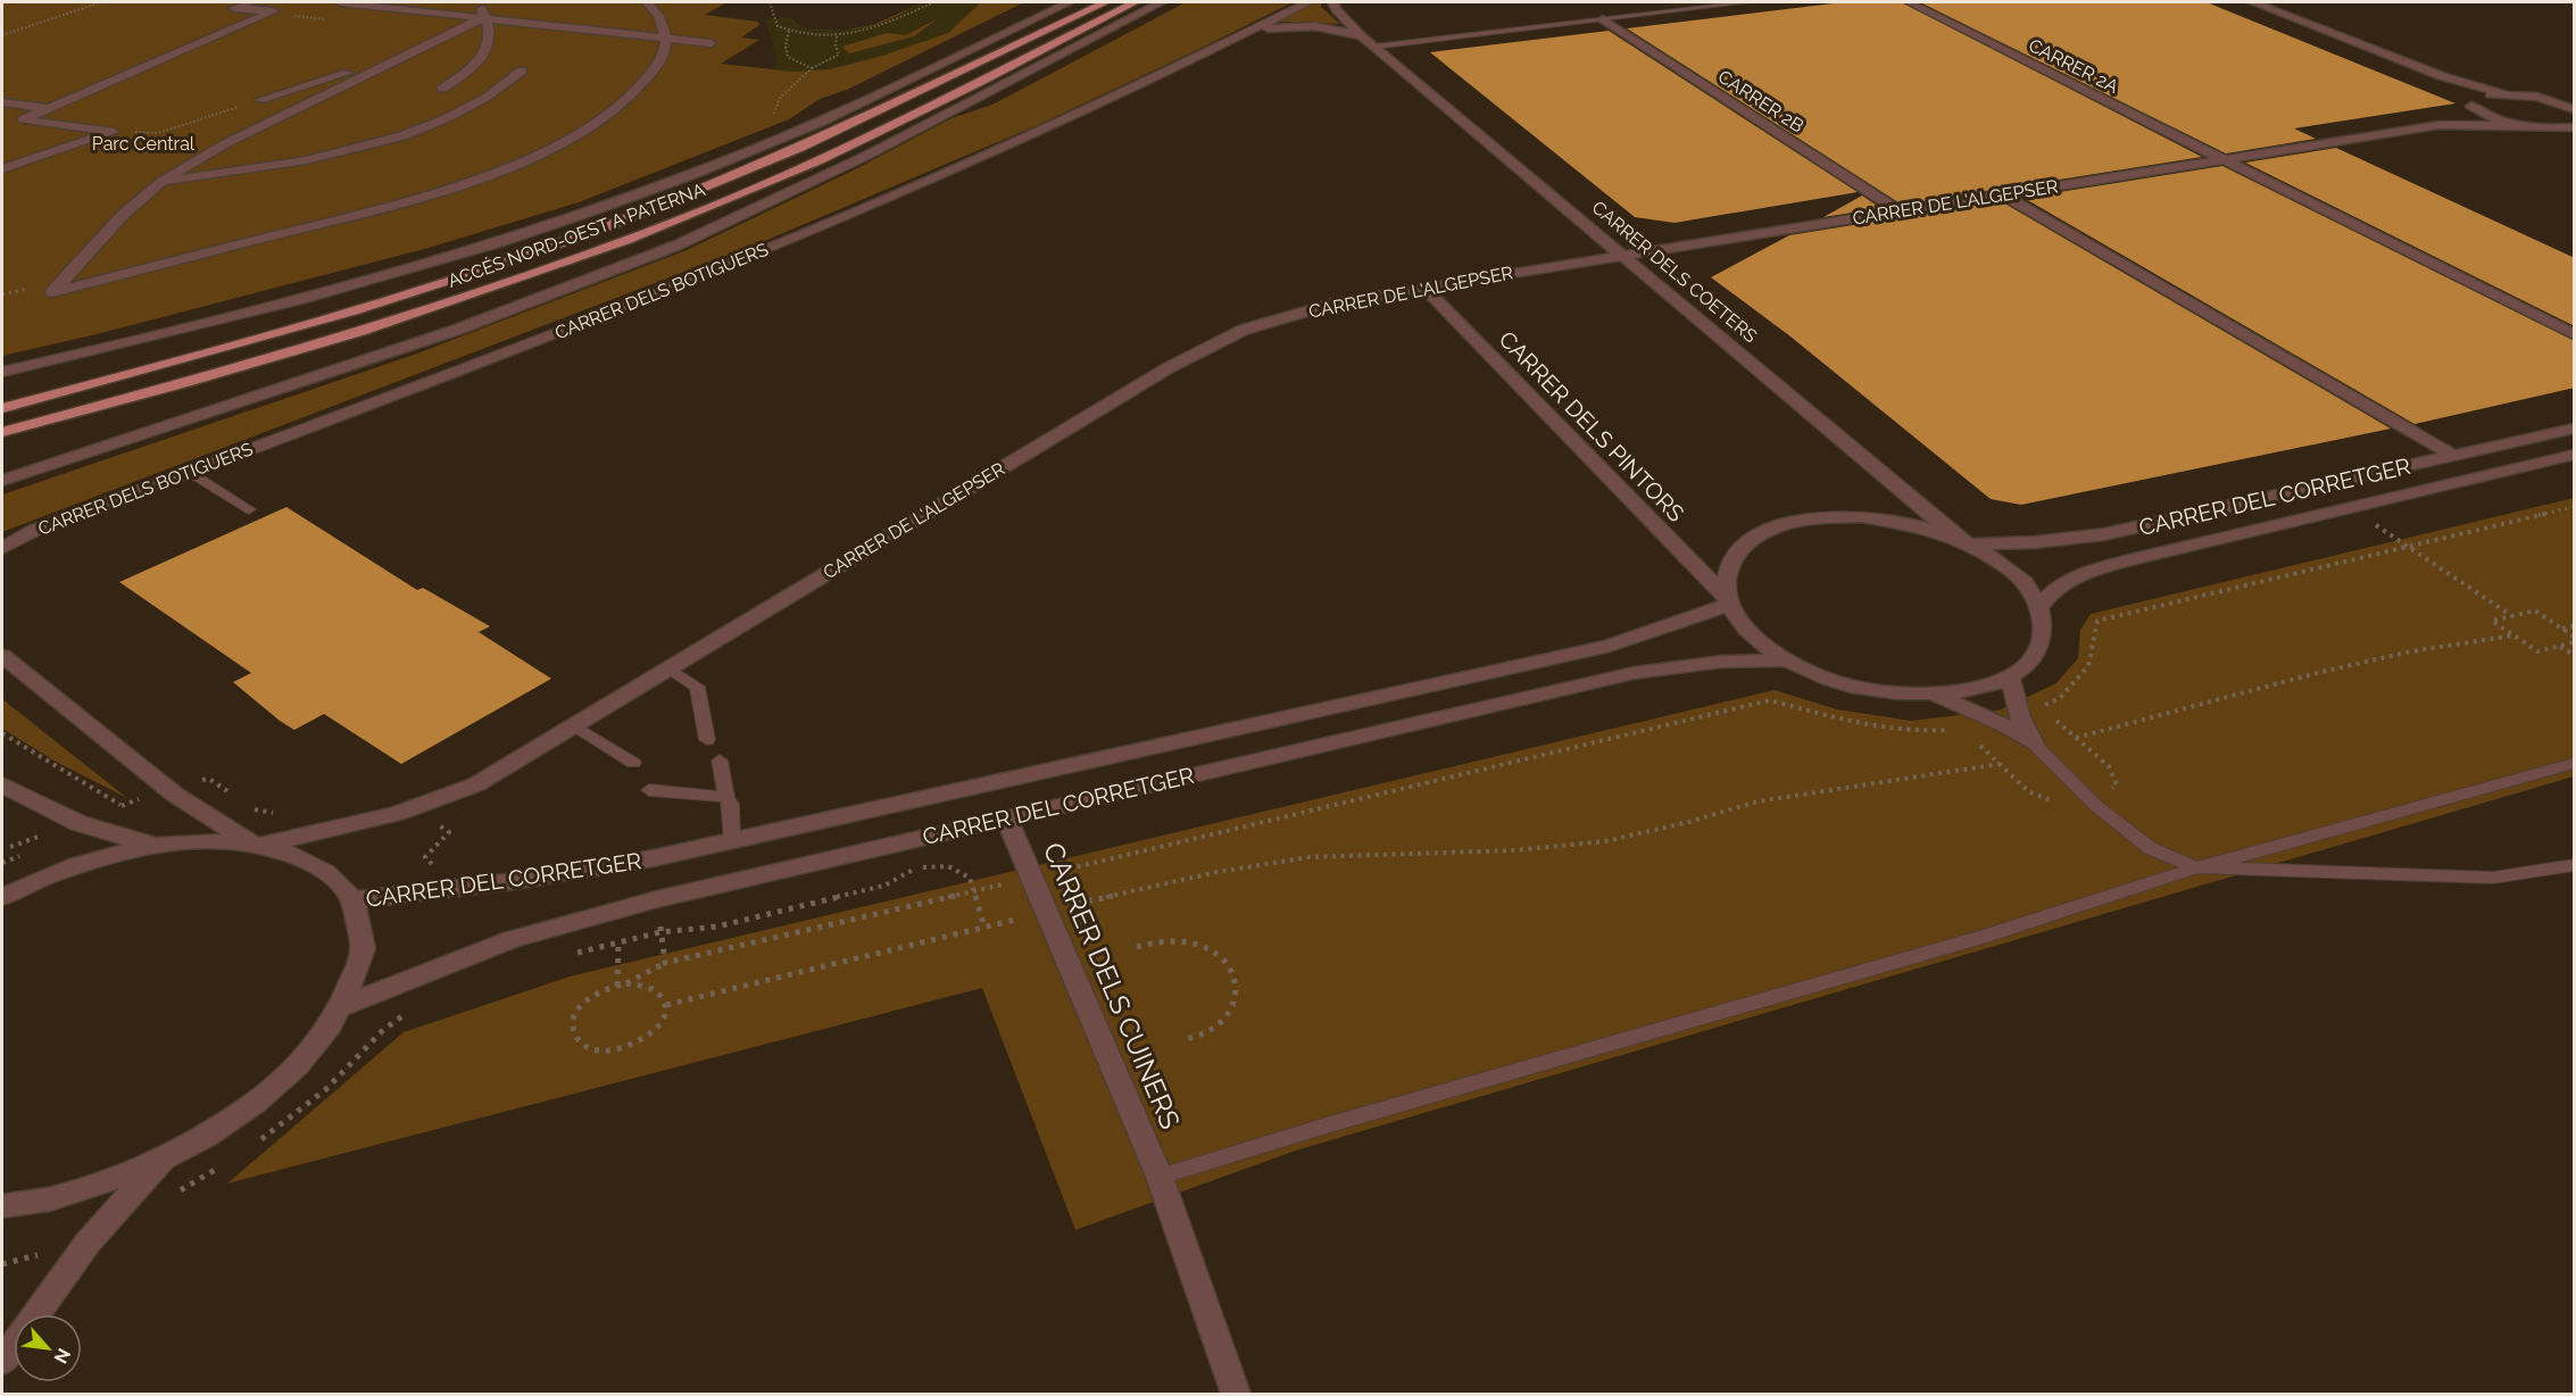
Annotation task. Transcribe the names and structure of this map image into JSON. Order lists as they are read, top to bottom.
{
  "streets": {
    "main road": ["ACCÉS NORD-OEST A PATERNA"],
    "street": [
      "CARRER 2A",
      "CARRER 2B",
      "CARRER DE L'ALGEPSER",
      "CARRER DELS COETERS",
      "CARRER DELS BOTIGUERS",
      "CARRER DELS PINTORS",
      "CARRER DEL CORRETGER",
      "CARRER DELS CUINERS"
    ]
  },
  "crossings": [
    ["CARRER 2A", "CARRER DE L'ALGEPSER"],
    ["CARRER 2B", "CARRER DE L'ALGEPSER"],
    ["CARRER DE L'ALGEPSER", "CARRER DELS COETERS"],
    ["CARRER DE L'ALGEPSER", "CARRER DELS PINTORS"],
    ["CARRER DELS COETERS", "CARRER DELS BOTIGUERS"],
    ["CARRER DELS COETERS", "CARRER DEL CORRETGER"],
    ["CARRER DELS PINTORS", "CARRER DEL CORRETGER"],
    ["CARRER DEL CORRETGER", "CARRER DELS CUINERS"]
  ],
  "parks": ["Parc Central"],
  "north": "bottom right"
}
